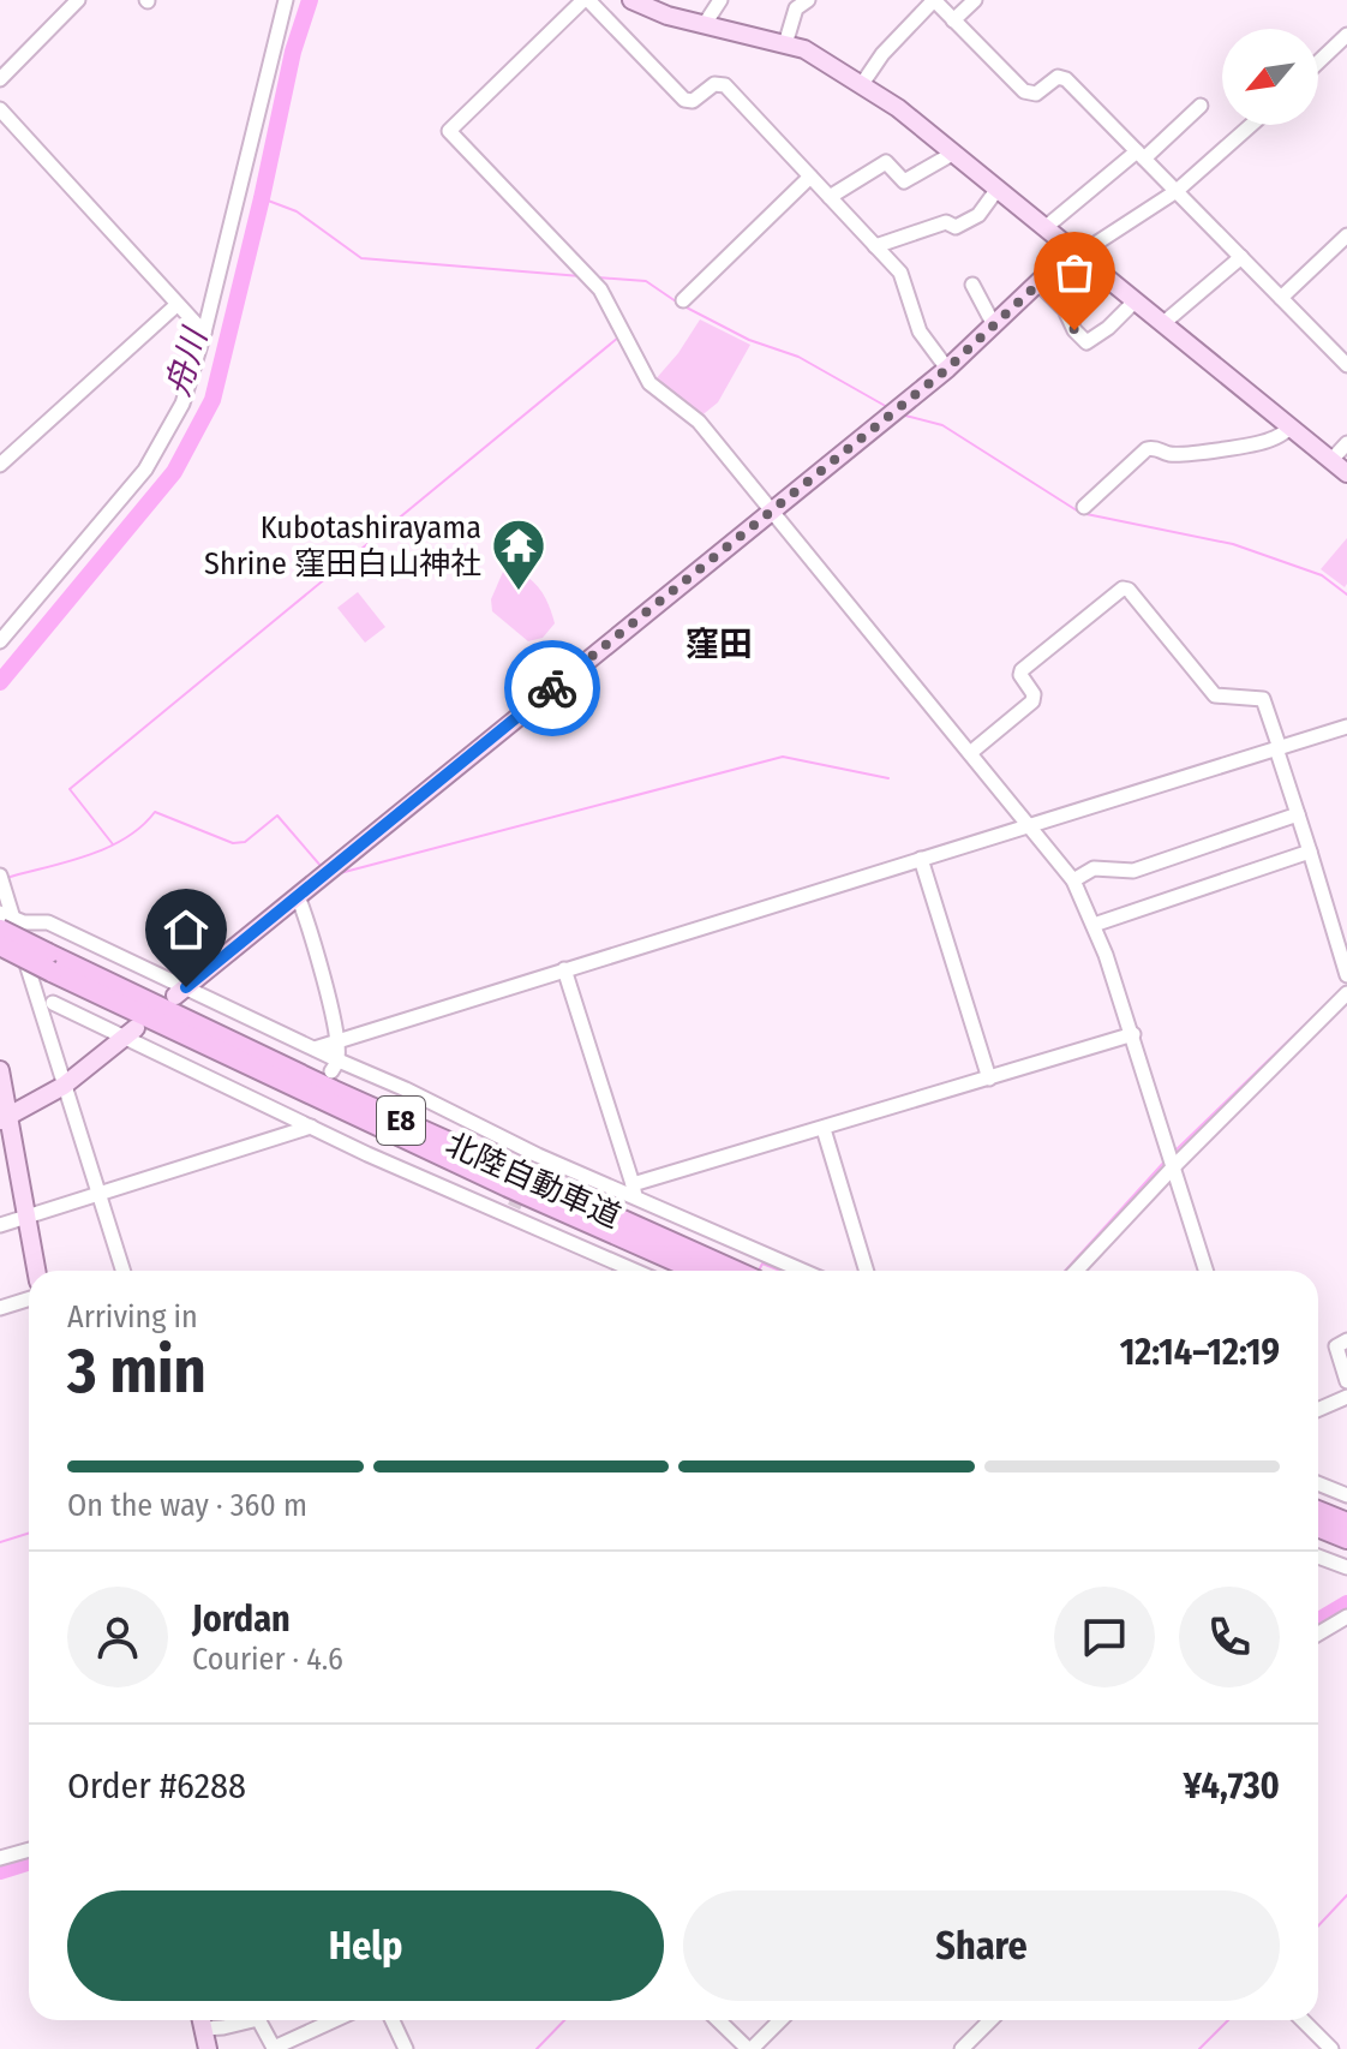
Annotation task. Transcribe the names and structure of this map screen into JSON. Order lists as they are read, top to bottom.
{
  "streets": {
    "highway": ["E8", "北陸自動車道"]
  },
  "districts": ["窪田"],
  "water": ["舟川"],
  "places": {
    "temple": ["Kubotashirayama Shrine 窪田白山神社"]
  },
  "north": "bottom left",
  "page": {
    "heading": ["3 min", "Arriving in", "12:14–12:19"],
    "panel": [
      "Jordan",
      "Courier · 4.6",
      "Order #6288",
      "¥4,730"
    ],
    "bar": "On the way · 360 m",
    "buttons": ["Help", "Share"]
  }
}
